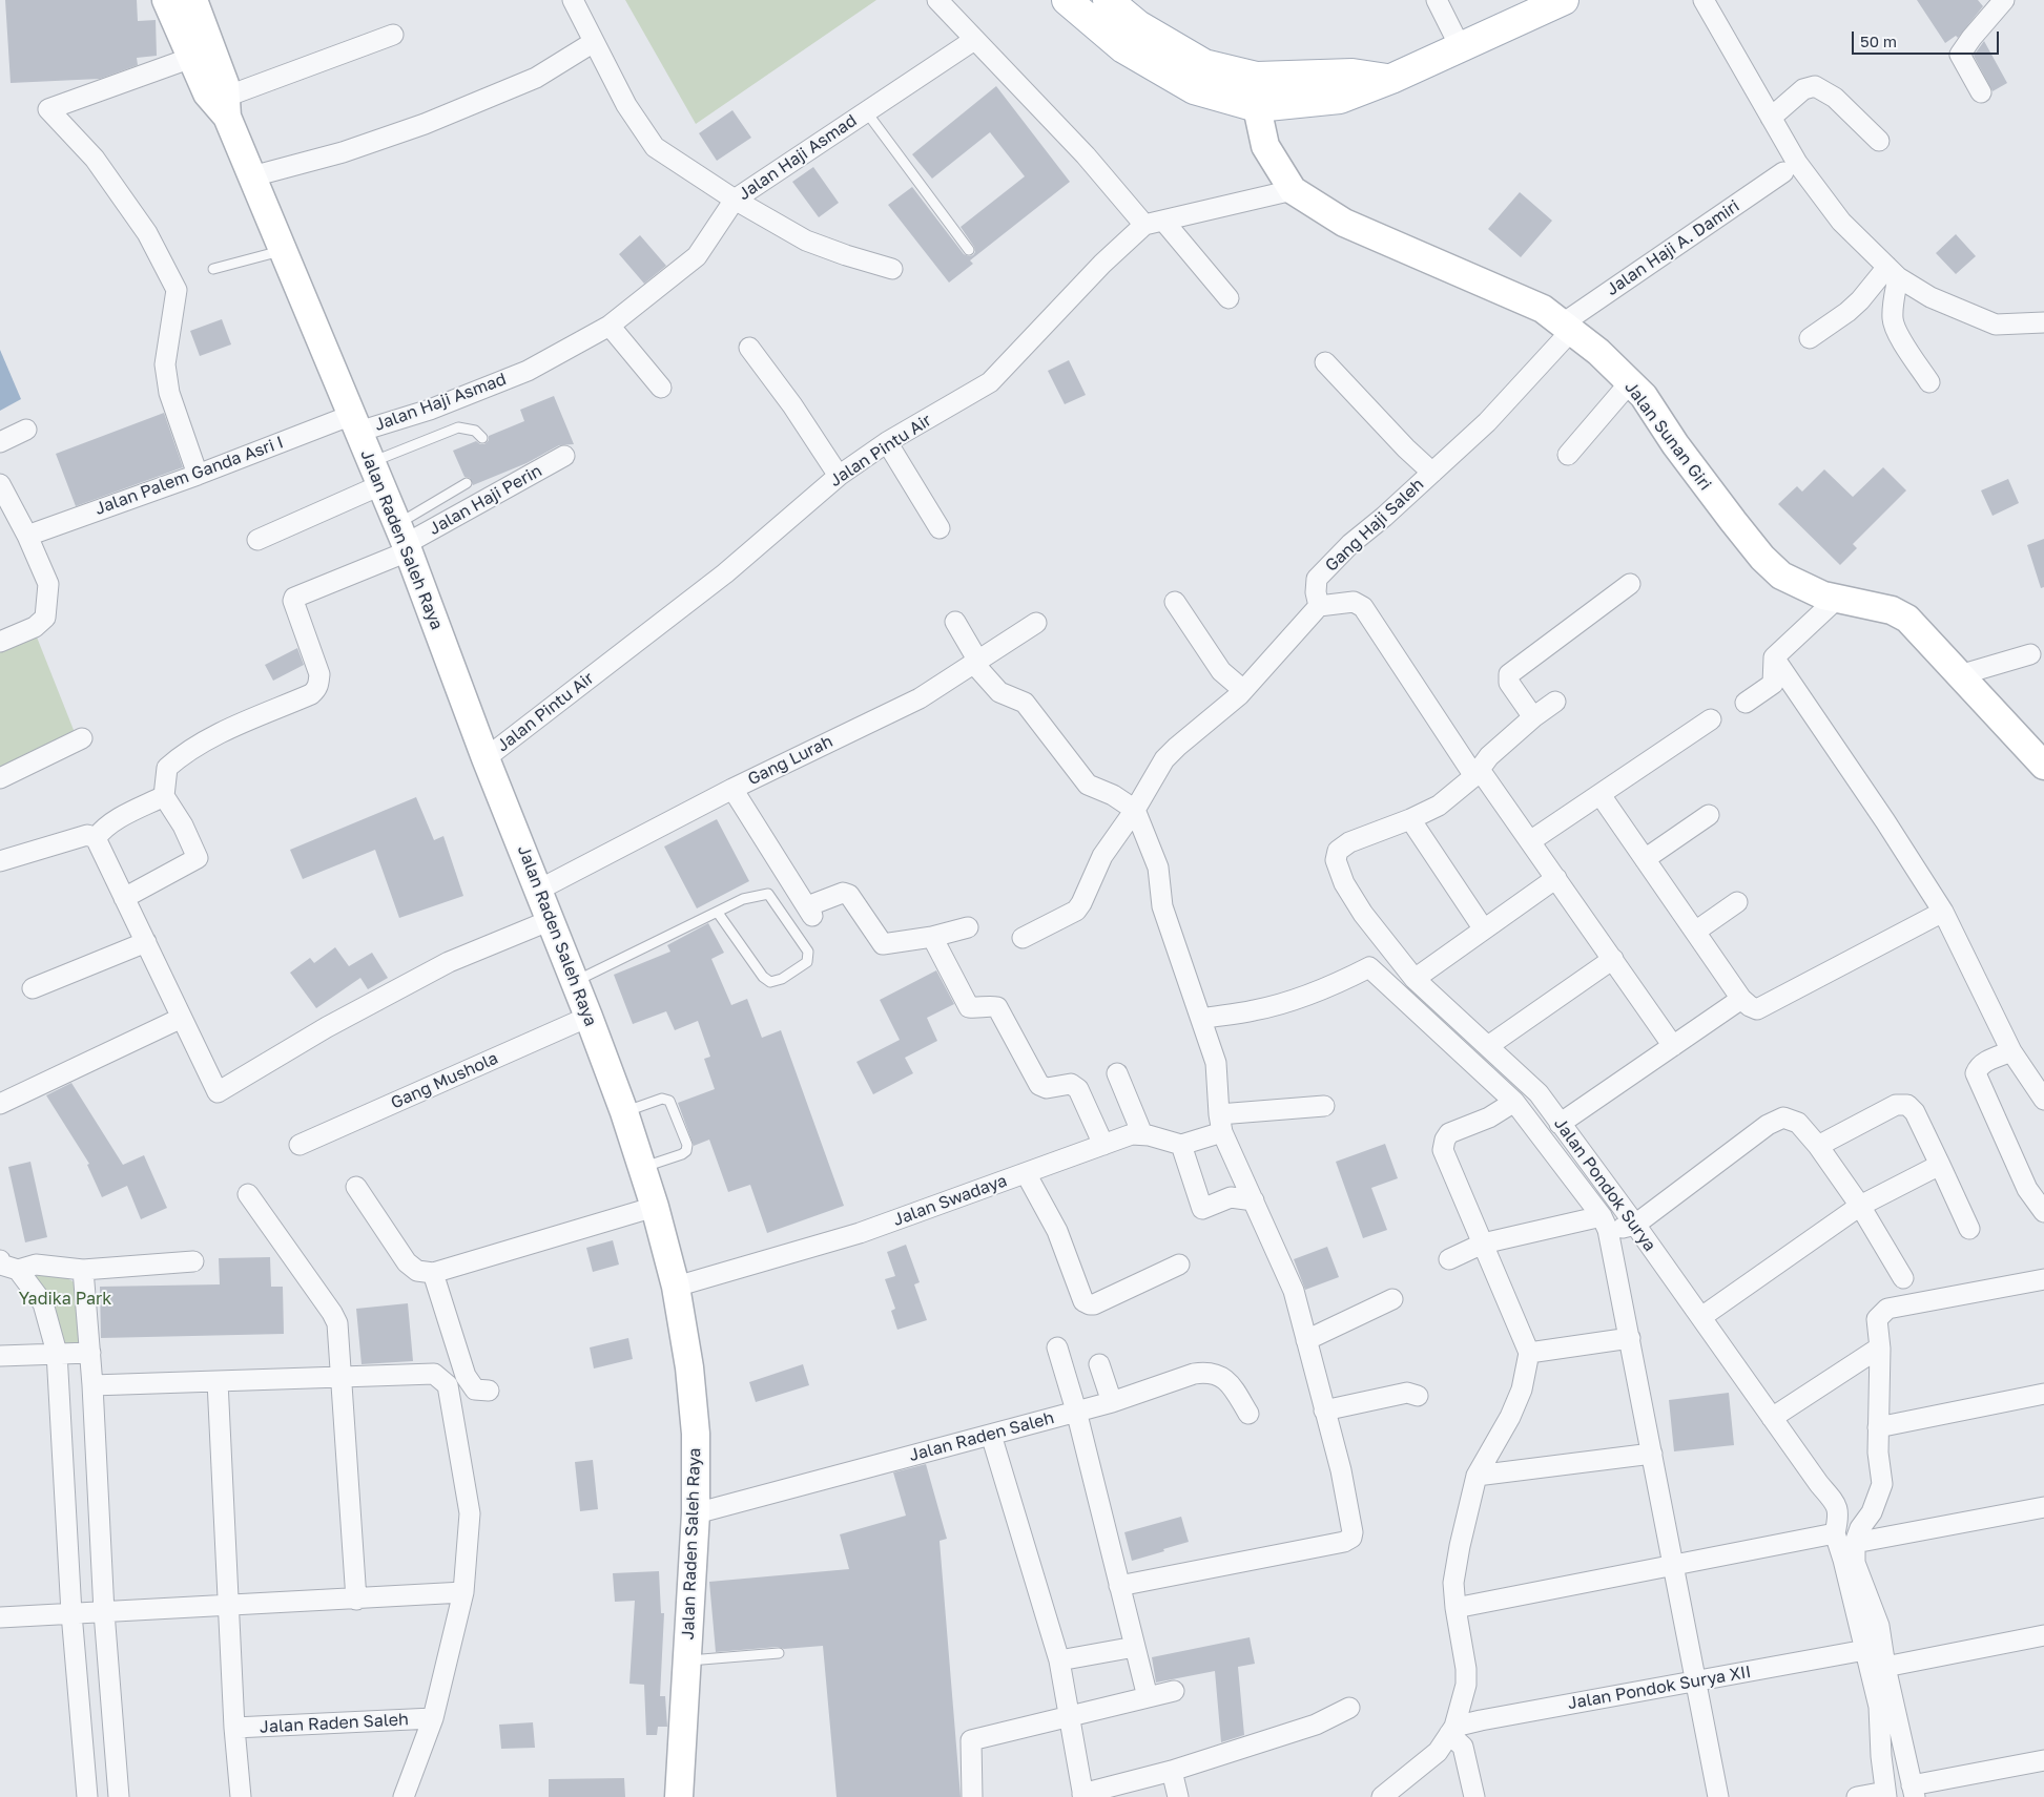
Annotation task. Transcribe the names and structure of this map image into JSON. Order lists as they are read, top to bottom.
{
  "streets": {
    "main road": ["Jalan Sunan Giri", "Jalan Raden Saleh Raya"],
    "street": [
      "Jalan Haji Asmad",
      "Jalan Haji A. Damiri",
      "Jalan Pintu Air",
      "Jalan Palem Ganda Asri I",
      "Jalan Haji Perin",
      "Gang Haji Saleh",
      "Gang Lurah",
      "Gang Mushola",
      "Jalan Pondok Surya",
      "Jalan Swadaya",
      "Jalan Raden Saleh",
      "Jalan Pondok Surya XII"
    ]
  },
  "crossings": [
    ["Jalan Haji Asmad", "Jalan Palem Ganda Asri I"],
    ["Jalan Haji Asmad", "Jalan Raden Saleh Raya"],
    ["Jalan Haji A. Damiri", "Jalan Sunan Giri"],
    ["Jalan Haji A. Damiri", "Gang Haji Saleh"],
    ["Jalan Sunan Giri", "Jalan Pintu Air"],
    ["Jalan Sunan Giri", "Gang Haji Saleh"],
    ["Jalan Pintu Air", "Jalan Raden Saleh Raya"],
    ["Jalan Palem Ganda Asri I", "Jalan Raden Saleh Raya"],
    ["Jalan Haji Perin", "Jalan Raden Saleh Raya"],
    ["Jalan Raden Saleh Raya", "Gang Lurah"],
    ["Jalan Raden Saleh Raya", "Gang Mushola"],
    ["Jalan Raden Saleh Raya", "Jalan Swadaya"],
    ["Jalan Raden Saleh Raya", "Jalan Raden Saleh"]
  ],
  "parks": ["Yadika Park"],
  "scale_bar": "50 m"
}
